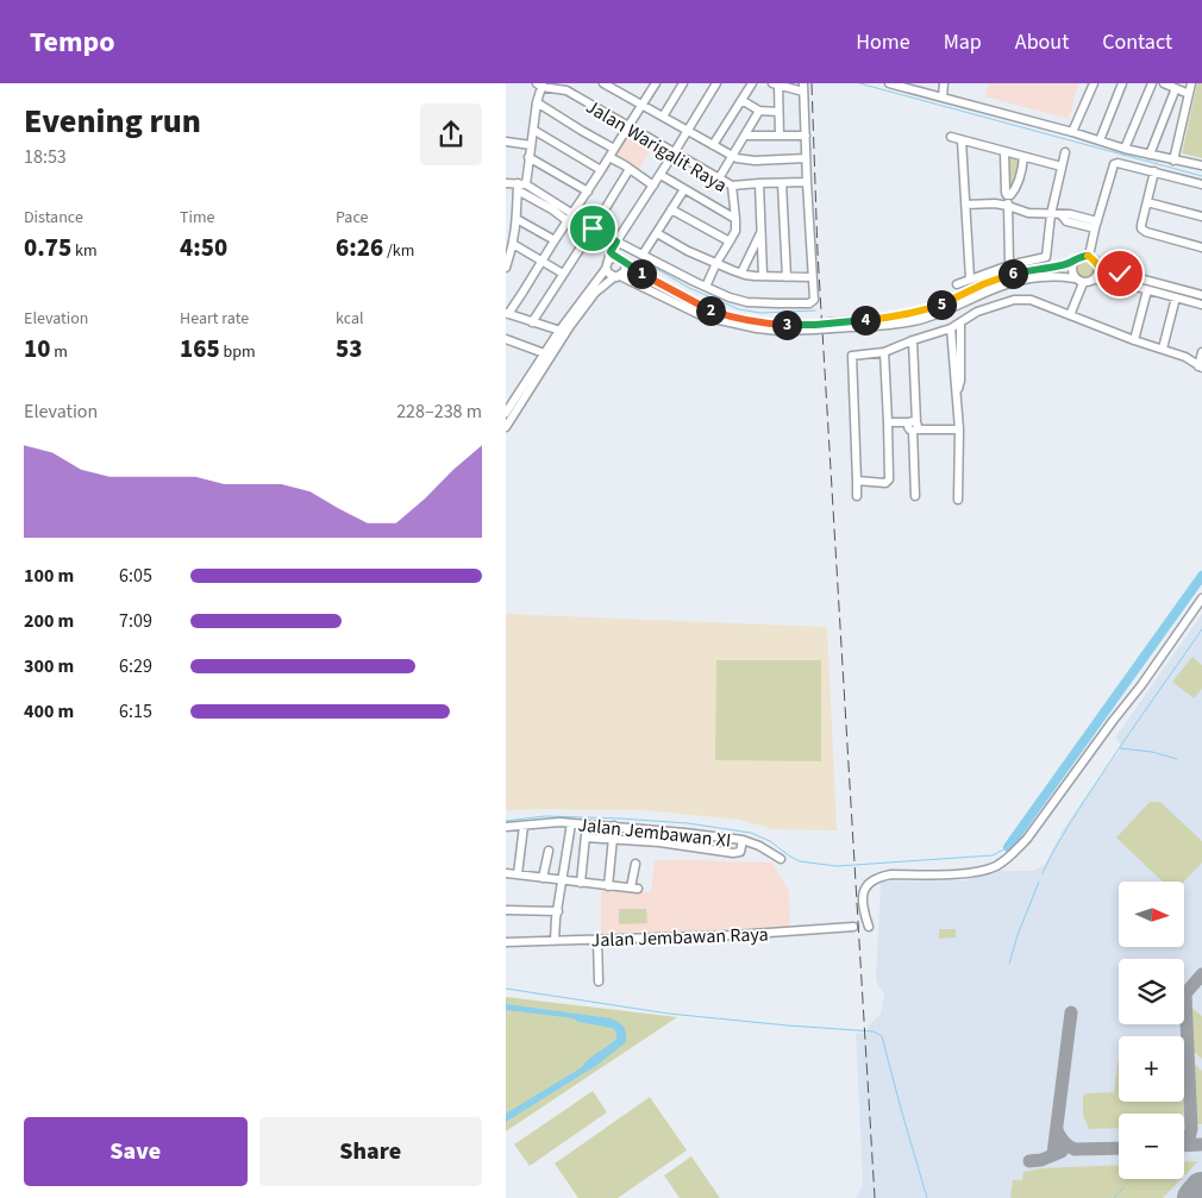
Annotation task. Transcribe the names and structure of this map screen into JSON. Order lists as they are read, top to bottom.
{
  "streets": {
    "street": ["Jalan Warigalit Raya", "Jalan Jembawan XI", "Jalan Jembawan Raya"]
  },
  "north": "right",
  "page": {
    "header": "Tempo",
    "nav": [
      "Home",
      "Map",
      "About",
      "Contact"
    ],
    "heading": ["Evening run", "18:53"],
    "stats": [
      ["Distance", "0.75 km"],
      ["Time", "4:50"],
      ["Pace", "6:26 /km"],
      ["Elevation", "10 m"],
      ["Heart rate", "165 bpm"],
      ["kcal", "53"]
    ],
    "pins": [
      "1",
      "6",
      "5",
      "2",
      "4",
      "3"
    ],
    "chart": ["Elevation", "228–238 m"],
    "list": [
      {
        "name": "100 m",
        "note": "6:05"
      },
      {
        "name": "200 m",
        "note": "7:09"
      },
      {
        "name": "300 m",
        "note": "6:29"
      },
      {
        "name": "400 m",
        "note": "6:15"
      }
    ],
    "map_buttons": ["+", "−"],
    "buttons": ["Save", "Share"]
  }
}
